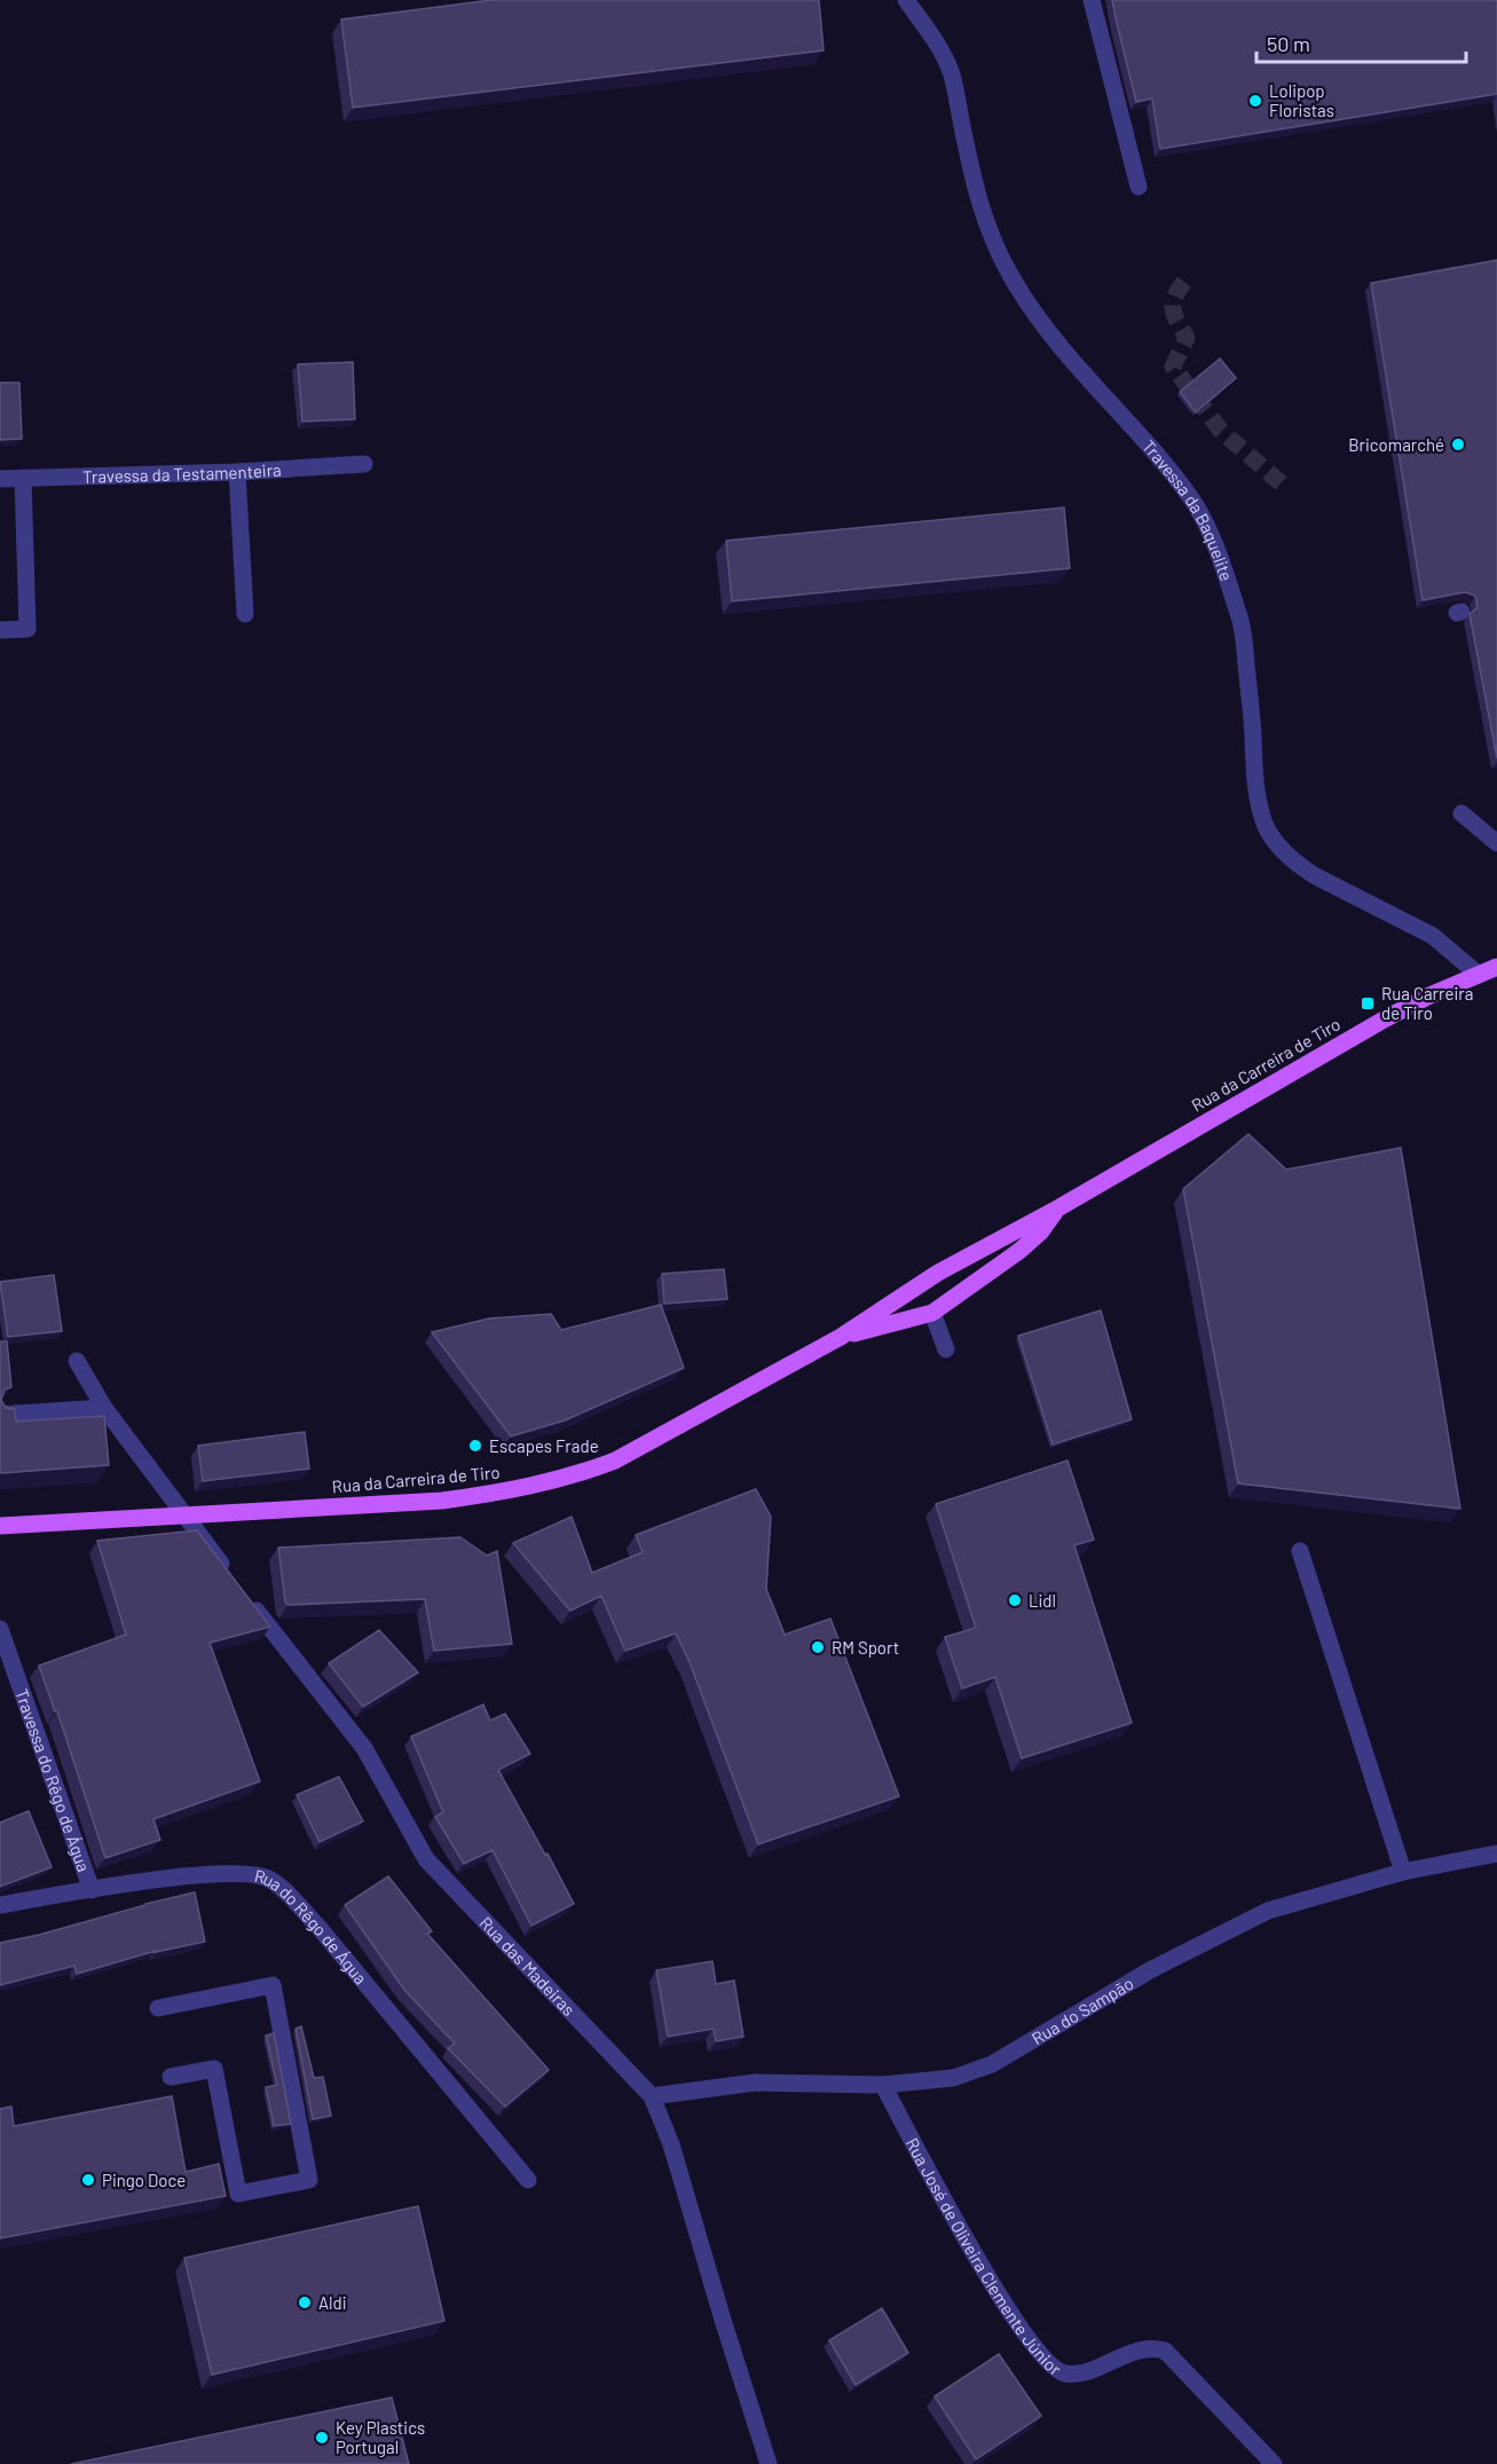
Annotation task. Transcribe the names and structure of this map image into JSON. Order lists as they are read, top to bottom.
{
  "streets": {
    "main road": ["Rua da Carreira de Tiro"],
    "street": [
      "Travessa da Testamenteira",
      "Travessa da Baquelite",
      "Travessa do Rêgo de Água",
      "Rua do Rêgo de Água",
      "Rua das Madeiras",
      "Rua do Sampão",
      "Rua José de Oliveira Clemente Júnior"
    ]
  },
  "crossings": [
    ["Travessa da Baquelite", "Rua da Carreira de Tiro"],
    ["Travessa do Rêgo de Água", "Rua do Rêgo de Água"],
    ["Rua das Madeiras", "Rua do Sampão"],
    ["Rua do Sampão", "Rua José de Oliveira Clemente Júnior"]
  ],
  "places": {
    "other": [
      "Lolipop Floristas",
      "Bricomarché",
      "Escapes Frade",
      "Lidl",
      "RM Sport",
      "Pingo Doce",
      "Aldi",
      "Key Plastics Portugal"
    ],
    "transit": ["Rua Carreira de Tiro"]
  },
  "scale_bar": "50 m"
}
